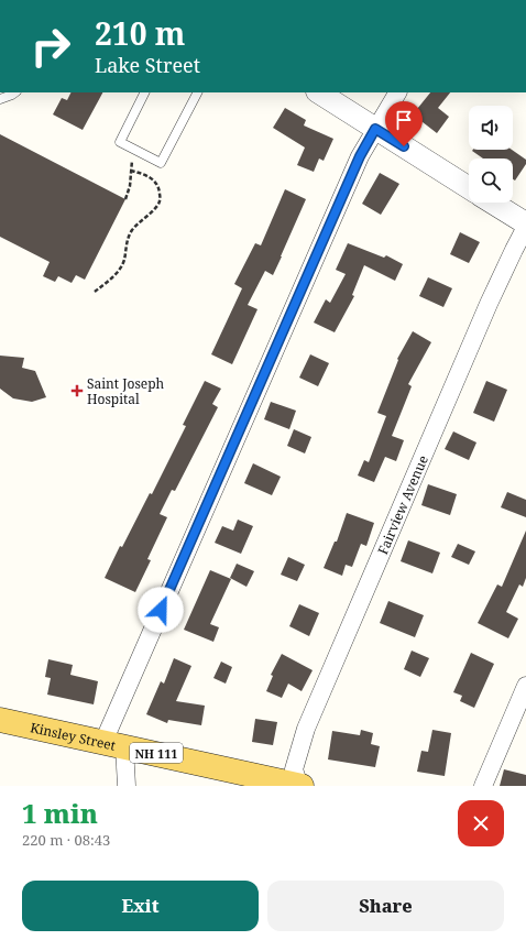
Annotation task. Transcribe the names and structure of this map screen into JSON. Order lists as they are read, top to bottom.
{
  "streets": {
    "main road": ["Kinsley Street", "NH 111"],
    "street": ["Fairview Avenue"]
  },
  "crossings": [
    ["Fairview Avenue", "Kinsley Street"]
  ],
  "places": {
    "health": ["Saint Joseph Hospital"]
  },
  "page": {
    "turn": ["210 m", "Lake Street"],
    "heading": ["1 min", "220 m · 08:43"],
    "buttons": ["Exit", "Share"]
  }
}
